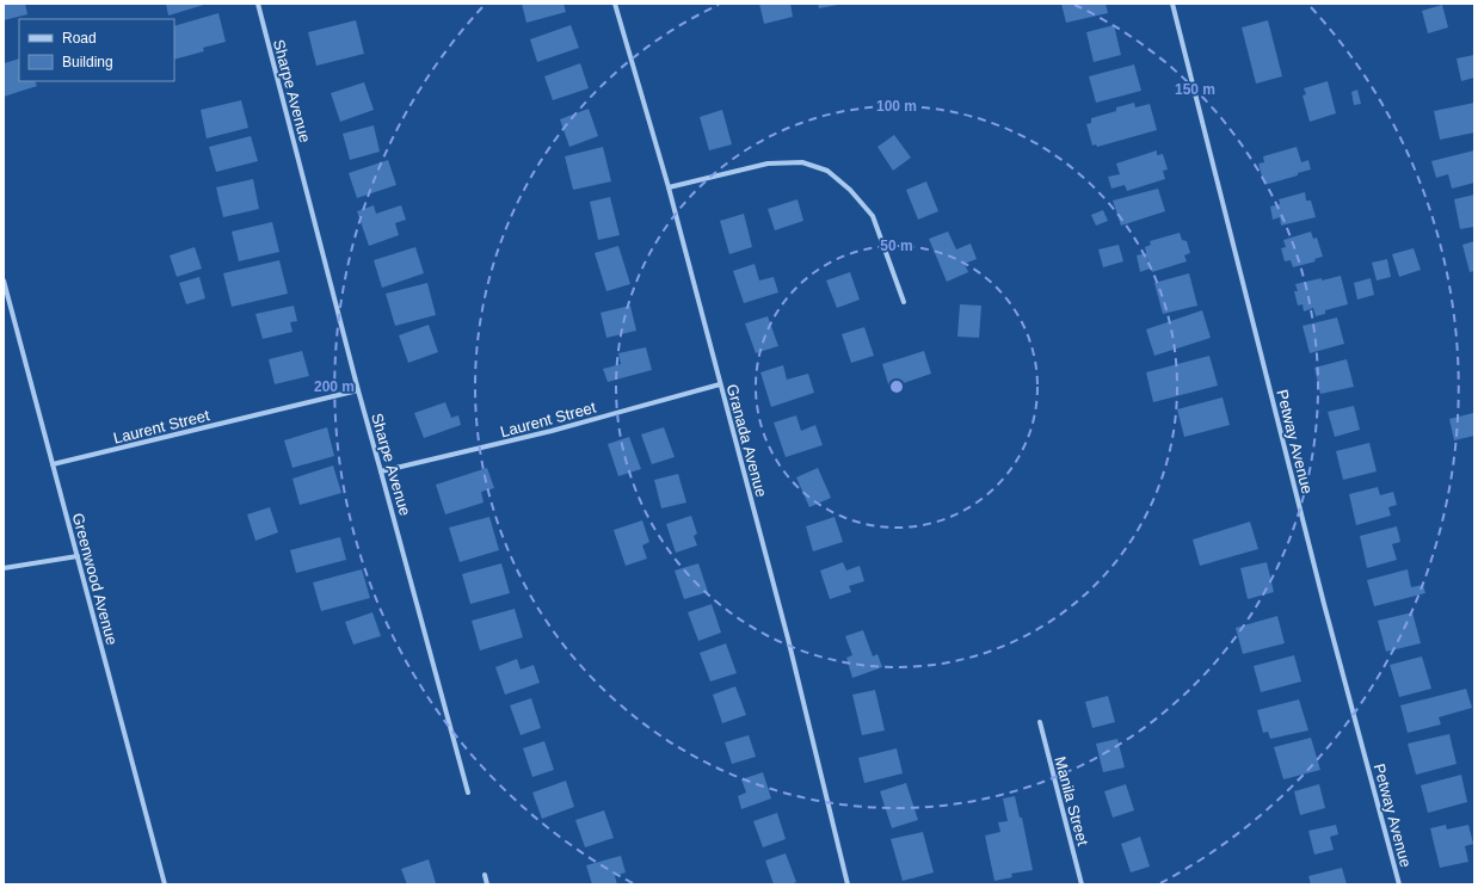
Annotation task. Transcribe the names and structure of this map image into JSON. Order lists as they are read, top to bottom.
{
  "streets": {
    "street": [
      "Sharpe Avenue",
      "Laurent Street",
      "Granada Avenue",
      "Petway Avenue",
      "Greenwood Avenue",
      "Manila Street"
    ]
  },
  "crossings": [
    ["Sharpe Avenue", "Laurent Street"],
    ["Laurent Street", "Granada Avenue"],
    ["Laurent Street", "Greenwood Avenue"]
  ],
  "legend": ["Road", "Building"],
  "rings": [
    "150 m",
    "100 m",
    "50 m",
    "200 m"
  ]
}
